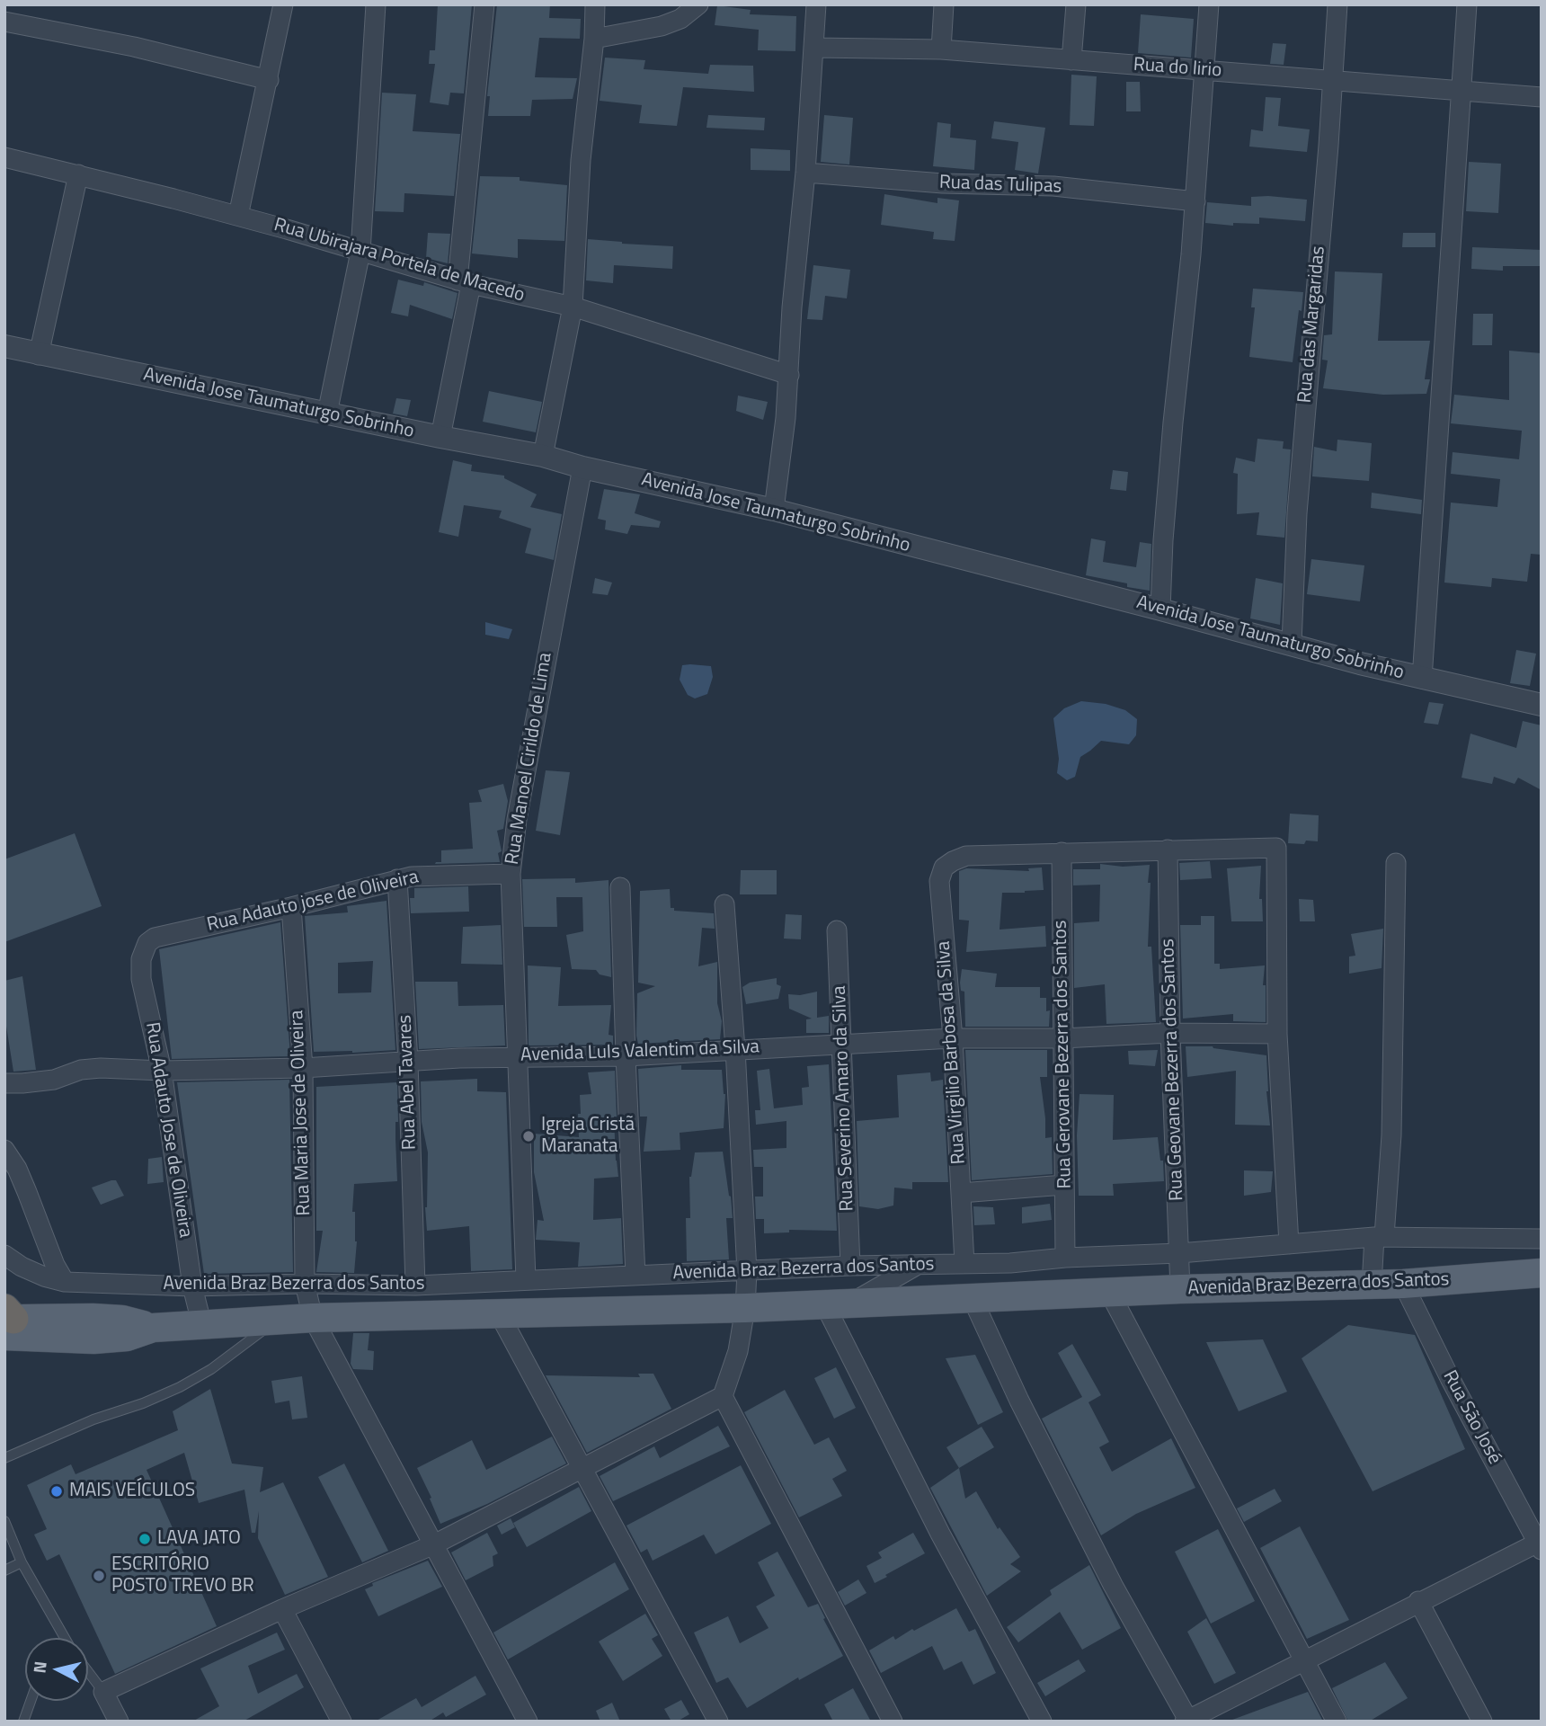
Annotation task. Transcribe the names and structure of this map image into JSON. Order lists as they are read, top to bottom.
{
  "streets": {
    "main road": ["Avenida Braz Bezerra dos Santos"],
    "street": [
      "Rua do lirio",
      "Rua das Tulipas",
      "Rua Ubirajara Portela de Macedo",
      "Rua das Margaridas",
      "Avenida Jose Taumaturgo Sobrinho",
      "Rua Manoel Cirildo de Lima",
      "Rua Adauto jose de Oliveira",
      "Avenida LuIs Valentim da Silva",
      "Rua Virgilio Barbosa da Silva",
      "Rua Gerovane Bezerra dos Santos",
      "Rua Geovane Bezerra dos Santos",
      "Rua Abel Tavares",
      "Rua Severino Amaro da Silva",
      "Rua Maria Jose de Oliveira",
      "Rua Adauto Jose de Oliveira",
      "Rua São José"
    ]
  },
  "crossings": [
    ["Rua do lirio", "Rua das Margaridas"],
    ["Rua das Margaridas", "Avenida Jose Taumaturgo Sobrinho"],
    ["Avenida Jose Taumaturgo Sobrinho", "Rua Manoel Cirildo de Lima"],
    ["Rua Manoel Cirildo de Lima", "Rua Adauto jose de Oliveira"],
    ["Rua Manoel Cirildo de Lima", "Avenida LuIs Valentim da Silva"],
    ["Rua Manoel Cirildo de Lima", "Avenida Braz Bezerra dos Santos"],
    ["Rua Adauto jose de Oliveira", "Rua Abel Tavares"],
    ["Rua Adauto jose de Oliveira", "Rua Maria Jose de Oliveira"],
    ["Rua Adauto jose de Oliveira", "Rua Adauto Jose de Oliveira"],
    ["Avenida LuIs Valentim da Silva", "Rua Virgilio Barbosa da Silva"],
    ["Avenida LuIs Valentim da Silva", "Rua Gerovane Bezerra dos Santos"],
    ["Avenida LuIs Valentim da Silva", "Rua Geovane Bezerra dos Santos"],
    ["Avenida LuIs Valentim da Silva", "Rua Abel Tavares"],
    ["Avenida LuIs Valentim da Silva", "Rua Severino Amaro da Silva"],
    ["Avenida LuIs Valentim da Silva", "Rua Maria Jose de Oliveira"],
    ["Avenida LuIs Valentim da Silva", "Rua Adauto Jose de Oliveira"],
    ["Rua Virgilio Barbosa da Silva", "Rua Gerovane Bezerra dos Santos"],
    ["Rua Virgilio Barbosa da Silva", "Avenida Braz Bezerra dos Santos"],
    ["Rua Gerovane Bezerra dos Santos", "Avenida Braz Bezerra dos Santos"],
    ["Rua Geovane Bezerra dos Santos", "Avenida Braz Bezerra dos Santos"],
    ["Rua Abel Tavares", "Avenida Braz Bezerra dos Santos"],
    ["Rua Severino Amaro da Silva", "Avenida Braz Bezerra dos Santos"],
    ["Rua Maria Jose de Oliveira", "Avenida Braz Bezerra dos Santos"],
    ["Rua Adauto Jose de Oliveira", "Avenida Braz Bezerra dos Santos"],
    ["Avenida Braz Bezerra dos Santos", "Rua São José"]
  ],
  "places": [
    "Igreja Cristã Maranata",
    "MAIS VEÍCULOS",
    "LAVA JATO",
    "ESCRITÓRIO POSTO TREVO BR"
  ],
  "north": "left"
}
